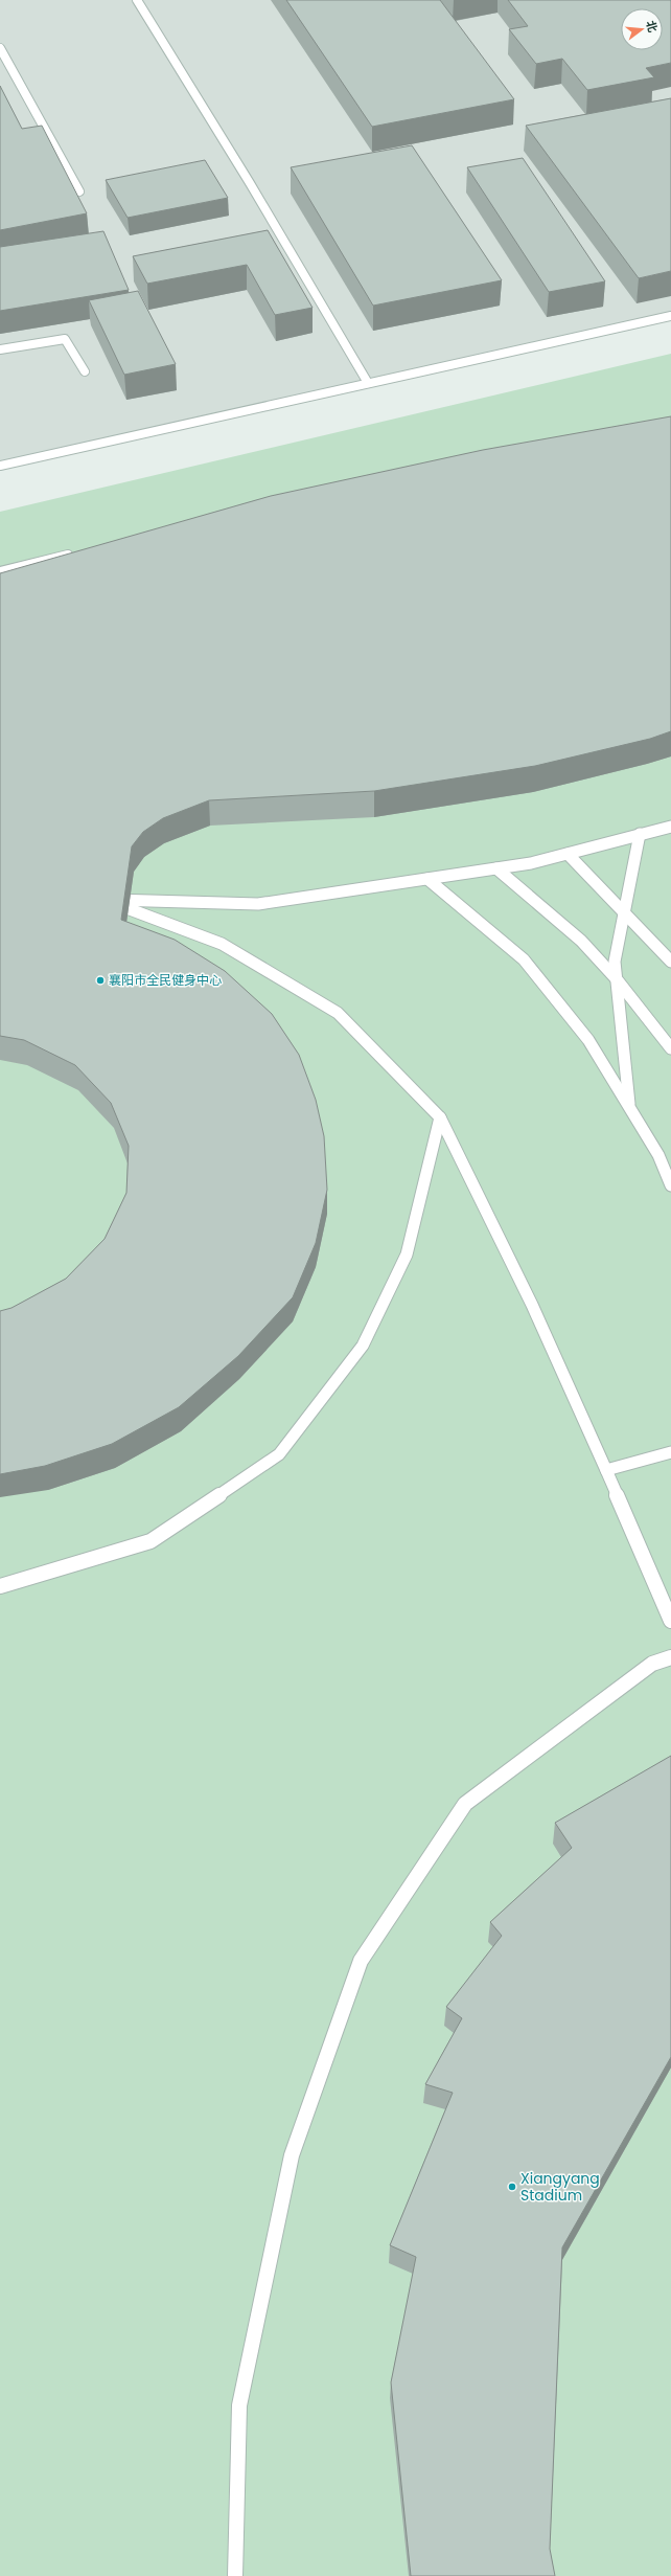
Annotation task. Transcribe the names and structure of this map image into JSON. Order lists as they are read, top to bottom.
{
  "places": ["襄阳市全民健身中心", "Xiangyang Stadium"],
  "north": "right"
}
